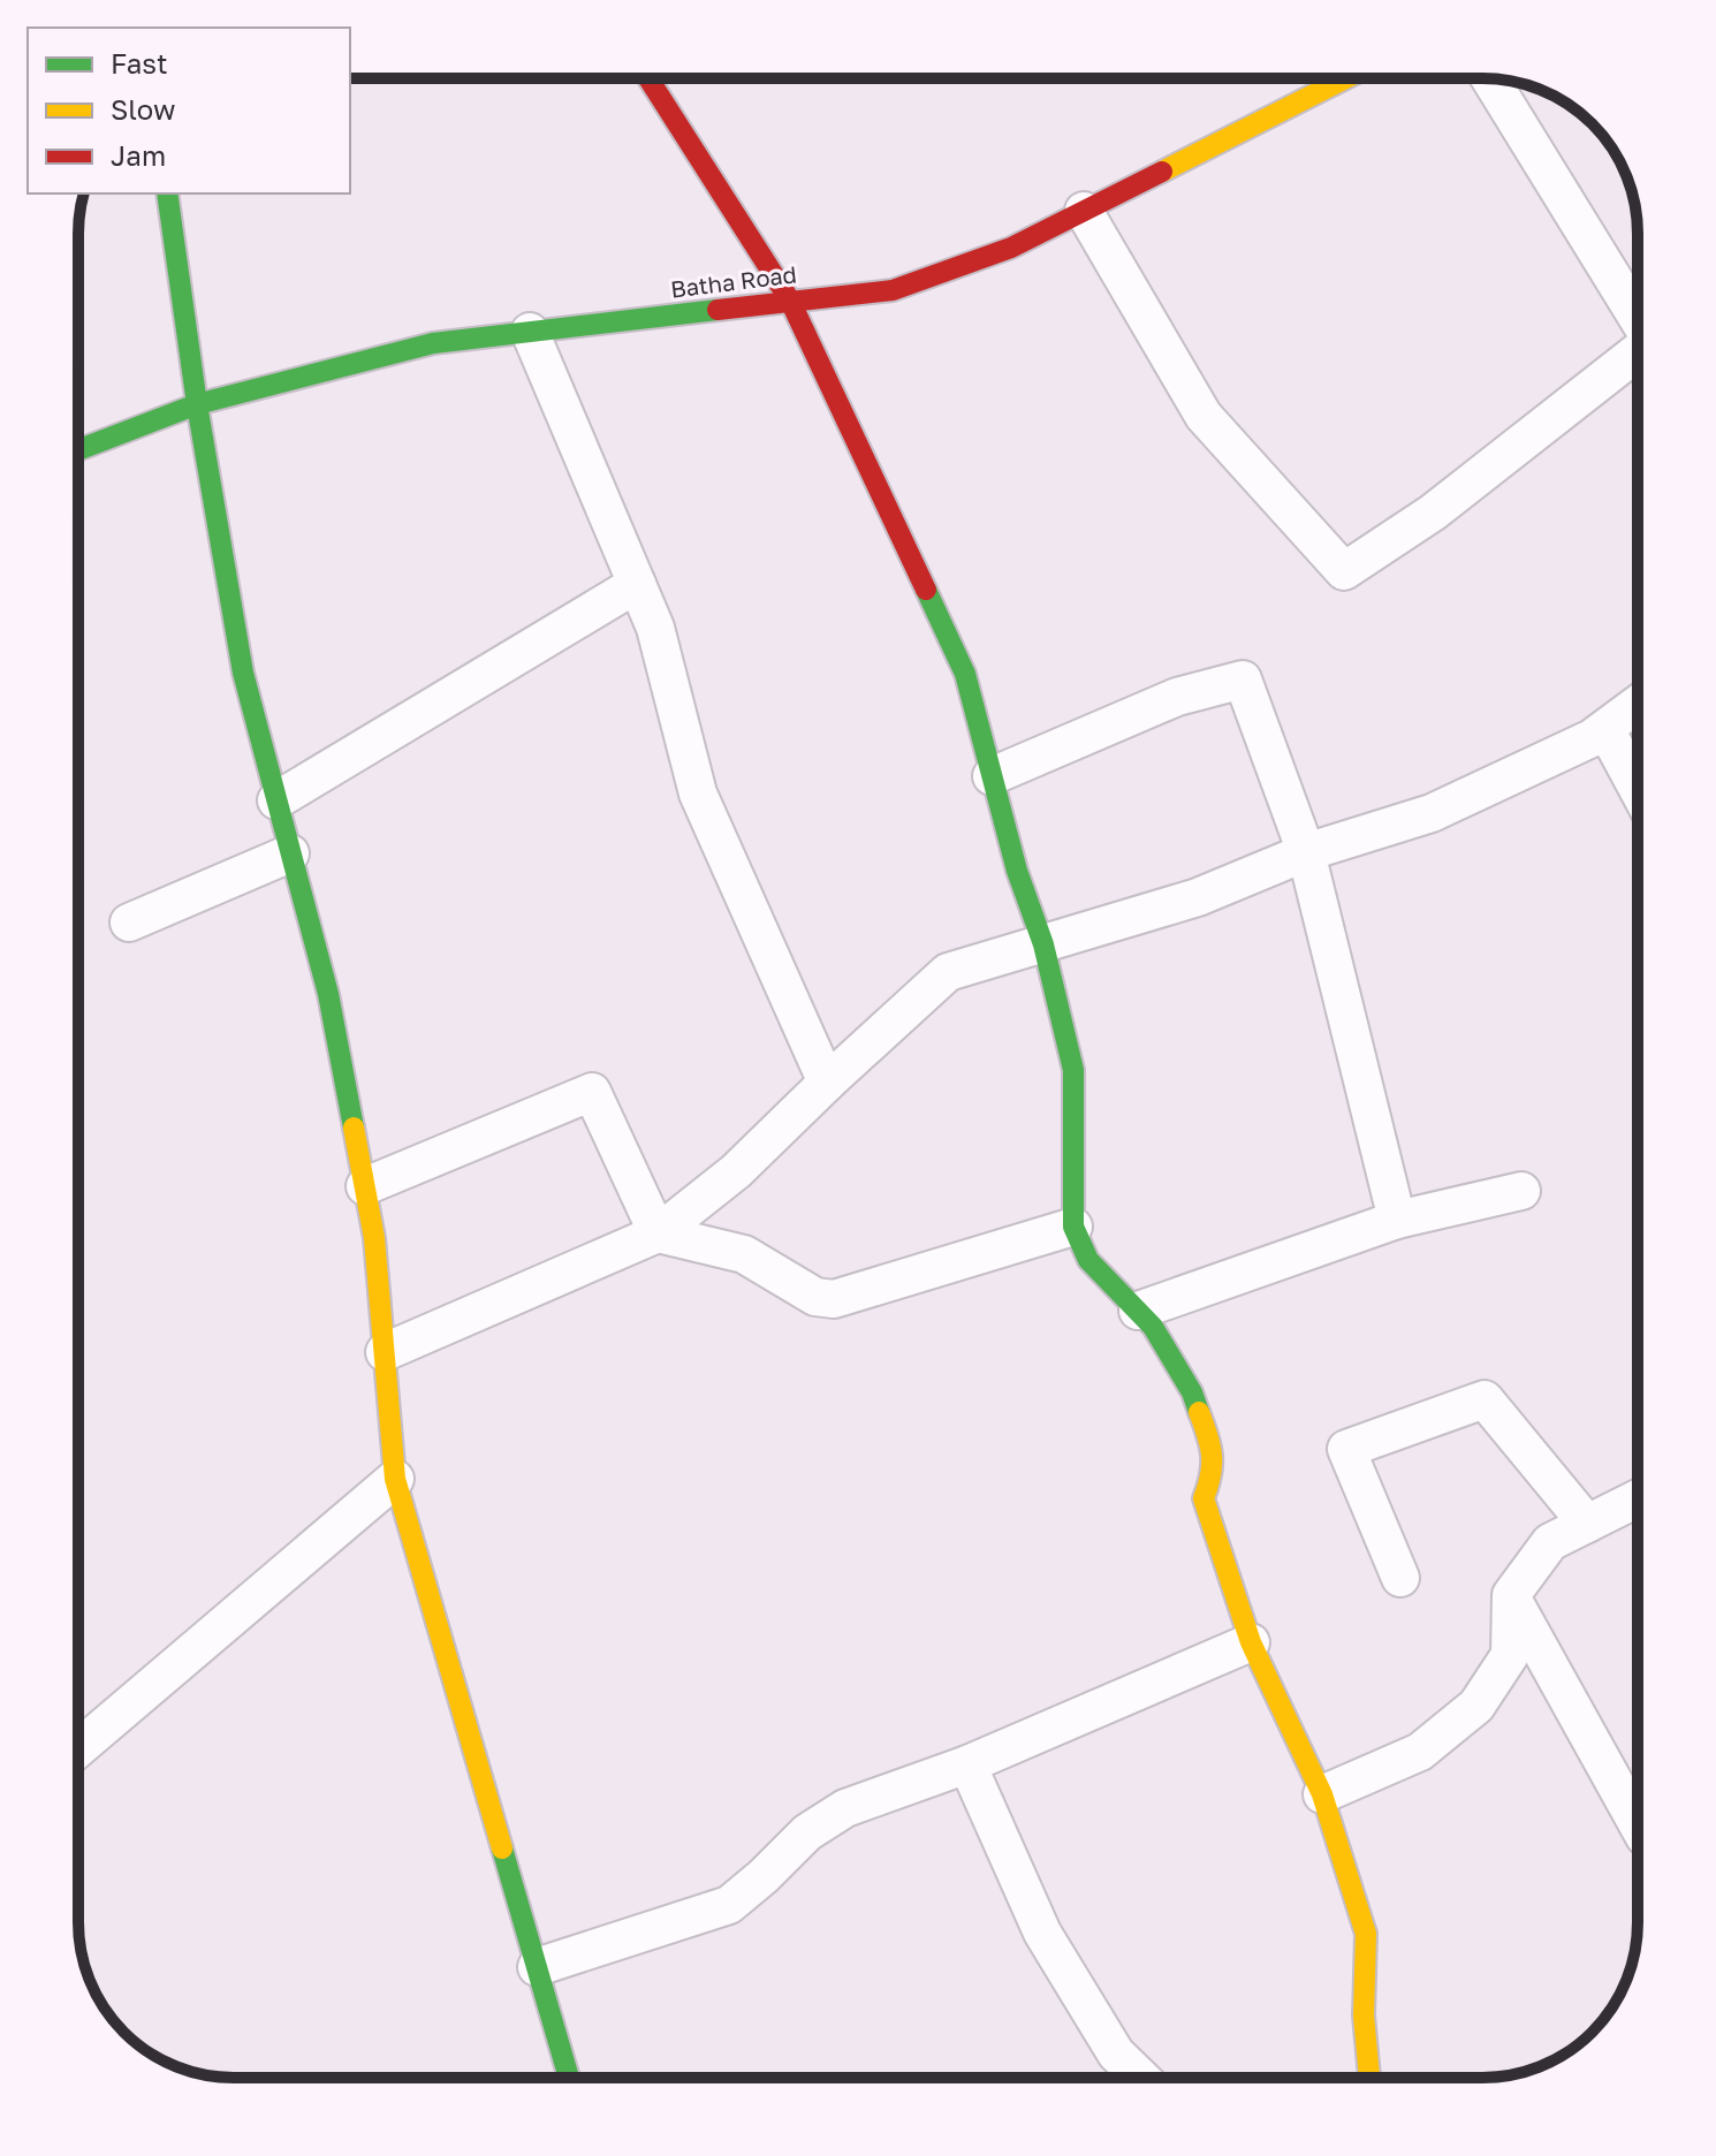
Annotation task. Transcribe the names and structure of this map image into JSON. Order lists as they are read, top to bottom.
{
  "streets": {
    "street": ["Batha Road"]
  },
  "legend": ["Fast", "Slow", "Jam"]
}
